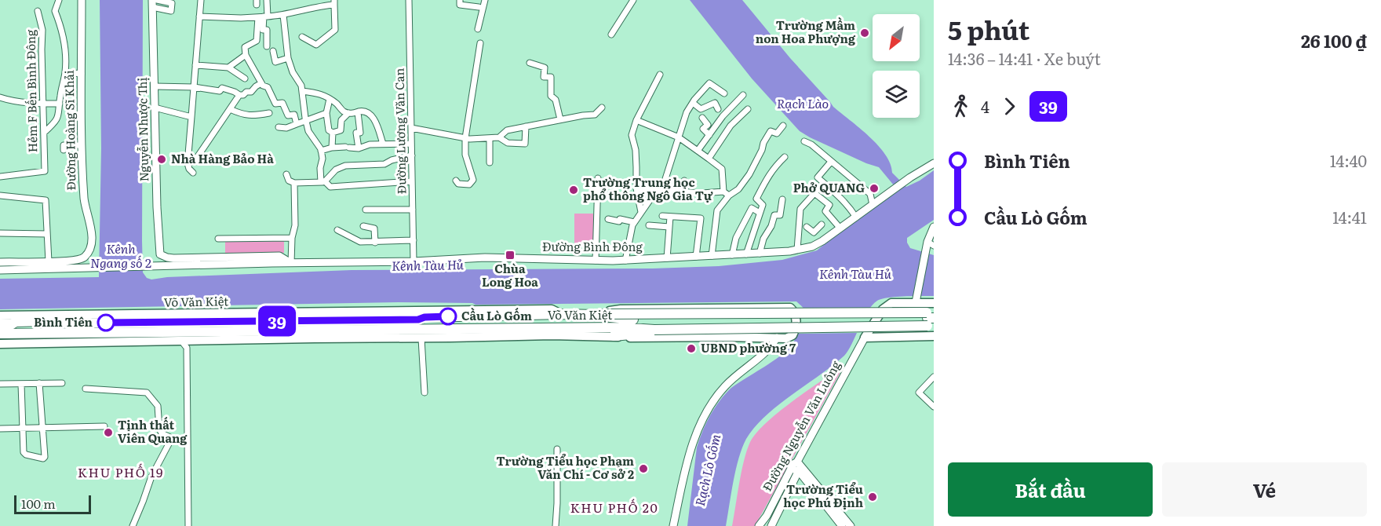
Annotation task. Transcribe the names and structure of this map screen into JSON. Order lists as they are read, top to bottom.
{
  "streets": {
    "highway": ["Võ Văn Kiệt"],
    "street": [
      "Hẻm F Bến Bình Đông",
      "Nguyễn Nhược Thị",
      "Đường Hoàng Sĩ Khải",
      "Đường Lương Văn Can",
      "Đường Bình Đông",
      "Đường Nguyễn Văn Luông"
    ]
  },
  "crossings": [
    ["Nguyễn Nhược Thị", "Đường Bình Đông"],
    ["Đường Lương Văn Can", "Đường Bình Đông"]
  ],
  "districts": ["KHU PHỐ 19", "KHU PHỐ 20"],
  "water": [
    "Rạch Lào",
    "Kênh Ngang số 2",
    "Kênh Tàu Hủ",
    "Rạch Lò Gốm"
  ],
  "places": {
    "other": [
      "Trường Mầm non Hoa Phượng",
      "Nhà Hàng Bảo Hà",
      "Phở QUANG",
      "Trường Trung học phổ thông Ngô Gia Tự",
      "Cầu Lò Gốm",
      "Bình Tiên",
      "UBND phường 7",
      "Tịnh thất Viên Quang",
      "Trường Tiểu học Phạm Văn Chí - Cơ sở 2",
      "Trường Tiểu học Phú Định"
    ],
    "transit": ["Chùa Long Hoa"]
  },
  "lines": ["bus line 39"],
  "scale_bar": "100 m",
  "north": "bottom left",
  "page": {
    "on_map": "39",
    "heading": ["5 phút", "14:36 – 14:41 · Xe buýt", "26 100 ₫"],
    "legs": ["4", "39"],
    "list": [
      {
        "name": "Bình Tiên",
        "value": "14:40"
      },
      {
        "name": "Cầu Lò Gốm",
        "value": "14:41"
      }
    ],
    "buttons": ["Bắt đầu", "Vé"],
    "scale": "100 m"
  }
}
